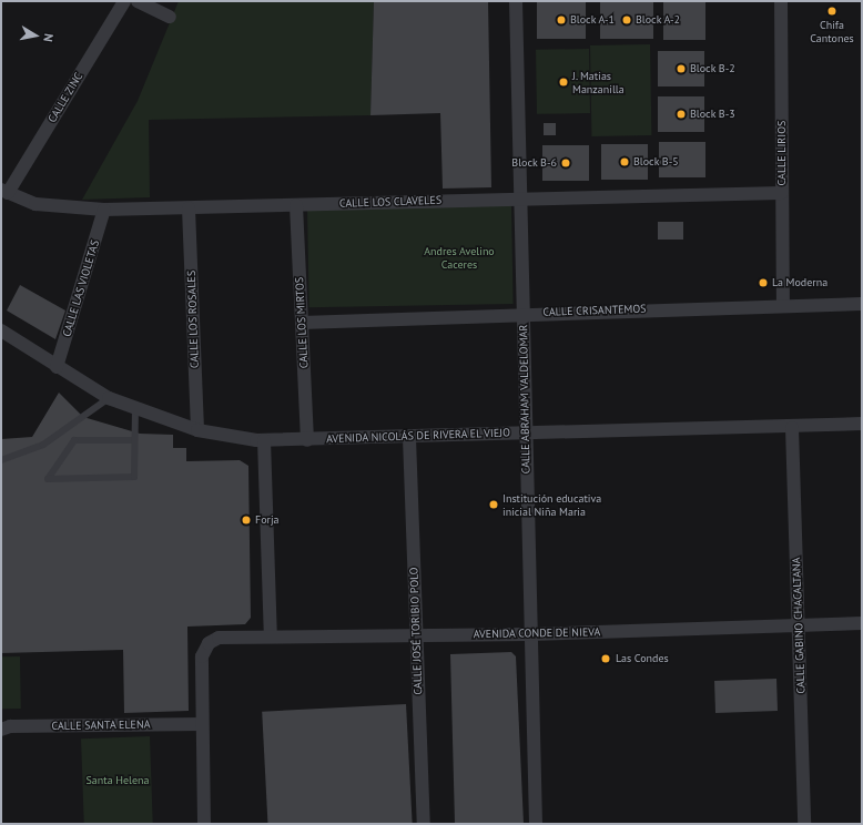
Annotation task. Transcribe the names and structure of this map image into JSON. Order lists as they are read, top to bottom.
{
  "streets": {
    "street": [
      "CALLE ZINC",
      "CALLE LIRIOS",
      "CALLE LOS CLAVELES",
      "CALLE LAS VIOLETAS",
      "CALLE CRISANTEMOS",
      "CALLE LOS ROSALES",
      "CALLE LOS MIRTOS",
      "CALLE ABRAHAM VALDELOMAR",
      "AVENIDA NICOLÁS DE RIVERA EL VIEJO",
      "CALLE GABINO CHACALTANA",
      "CALLE JOSÉ TORIBIO POLO",
      "AVENIDA CONDE DE NIEVA",
      "CALLE SANTA ELENA"
    ]
  },
  "crossings": [
    ["CALLE ZINC", "CALLE LOS CLAVELES"],
    ["CALLE LIRIOS", "CALLE LOS CLAVELES"],
    ["CALLE LIRIOS", "CALLE CRISANTEMOS"],
    ["CALLE LOS CLAVELES", "CALLE LAS VIOLETAS"],
    ["CALLE LOS CLAVELES", "CALLE LOS ROSALES"],
    ["CALLE LOS CLAVELES", "CALLE LOS MIRTOS"],
    ["CALLE LOS CLAVELES", "CALLE ABRAHAM VALDELOMAR"],
    ["CALLE LAS VIOLETAS", "AVENIDA NICOLÁS DE RIVERA EL VIEJO"],
    ["CALLE CRISANTEMOS", "CALLE LOS MIRTOS"],
    ["CALLE CRISANTEMOS", "CALLE ABRAHAM VALDELOMAR"],
    ["CALLE LOS ROSALES", "AVENIDA NICOLÁS DE RIVERA EL VIEJO"],
    ["CALLE LOS MIRTOS", "AVENIDA NICOLÁS DE RIVERA EL VIEJO"],
    ["CALLE ABRAHAM VALDELOMAR", "AVENIDA NICOLÁS DE RIVERA EL VIEJO"],
    ["CALLE ABRAHAM VALDELOMAR", "AVENIDA CONDE DE NIEVA"],
    ["AVENIDA NICOLÁS DE RIVERA EL VIEJO", "CALLE GABINO CHACALTANA"],
    ["AVENIDA NICOLÁS DE RIVERA EL VIEJO", "CALLE JOSÉ TORIBIO POLO"],
    ["CALLE GABINO CHACALTANA", "AVENIDA CONDE DE NIEVA"],
    ["CALLE JOSÉ TORIBIO POLO", "AVENIDA CONDE DE NIEVA"],
    ["AVENIDA CONDE DE NIEVA", "CALLE SANTA ELENA"]
  ],
  "parks": ["Andres Avelino Caceres", "Santa Helena"],
  "places": [
    "Chifa Cantones",
    "Block A-1",
    "Block A-2",
    "Block B-2",
    "J. Matias Manzanilla",
    "Block B-3",
    "Block B-5",
    "Block B-6",
    "La Moderna",
    "Institución educativa inicial Niña Maria",
    "Forja",
    "Las Condes"
  ],
  "north": "right"
}
